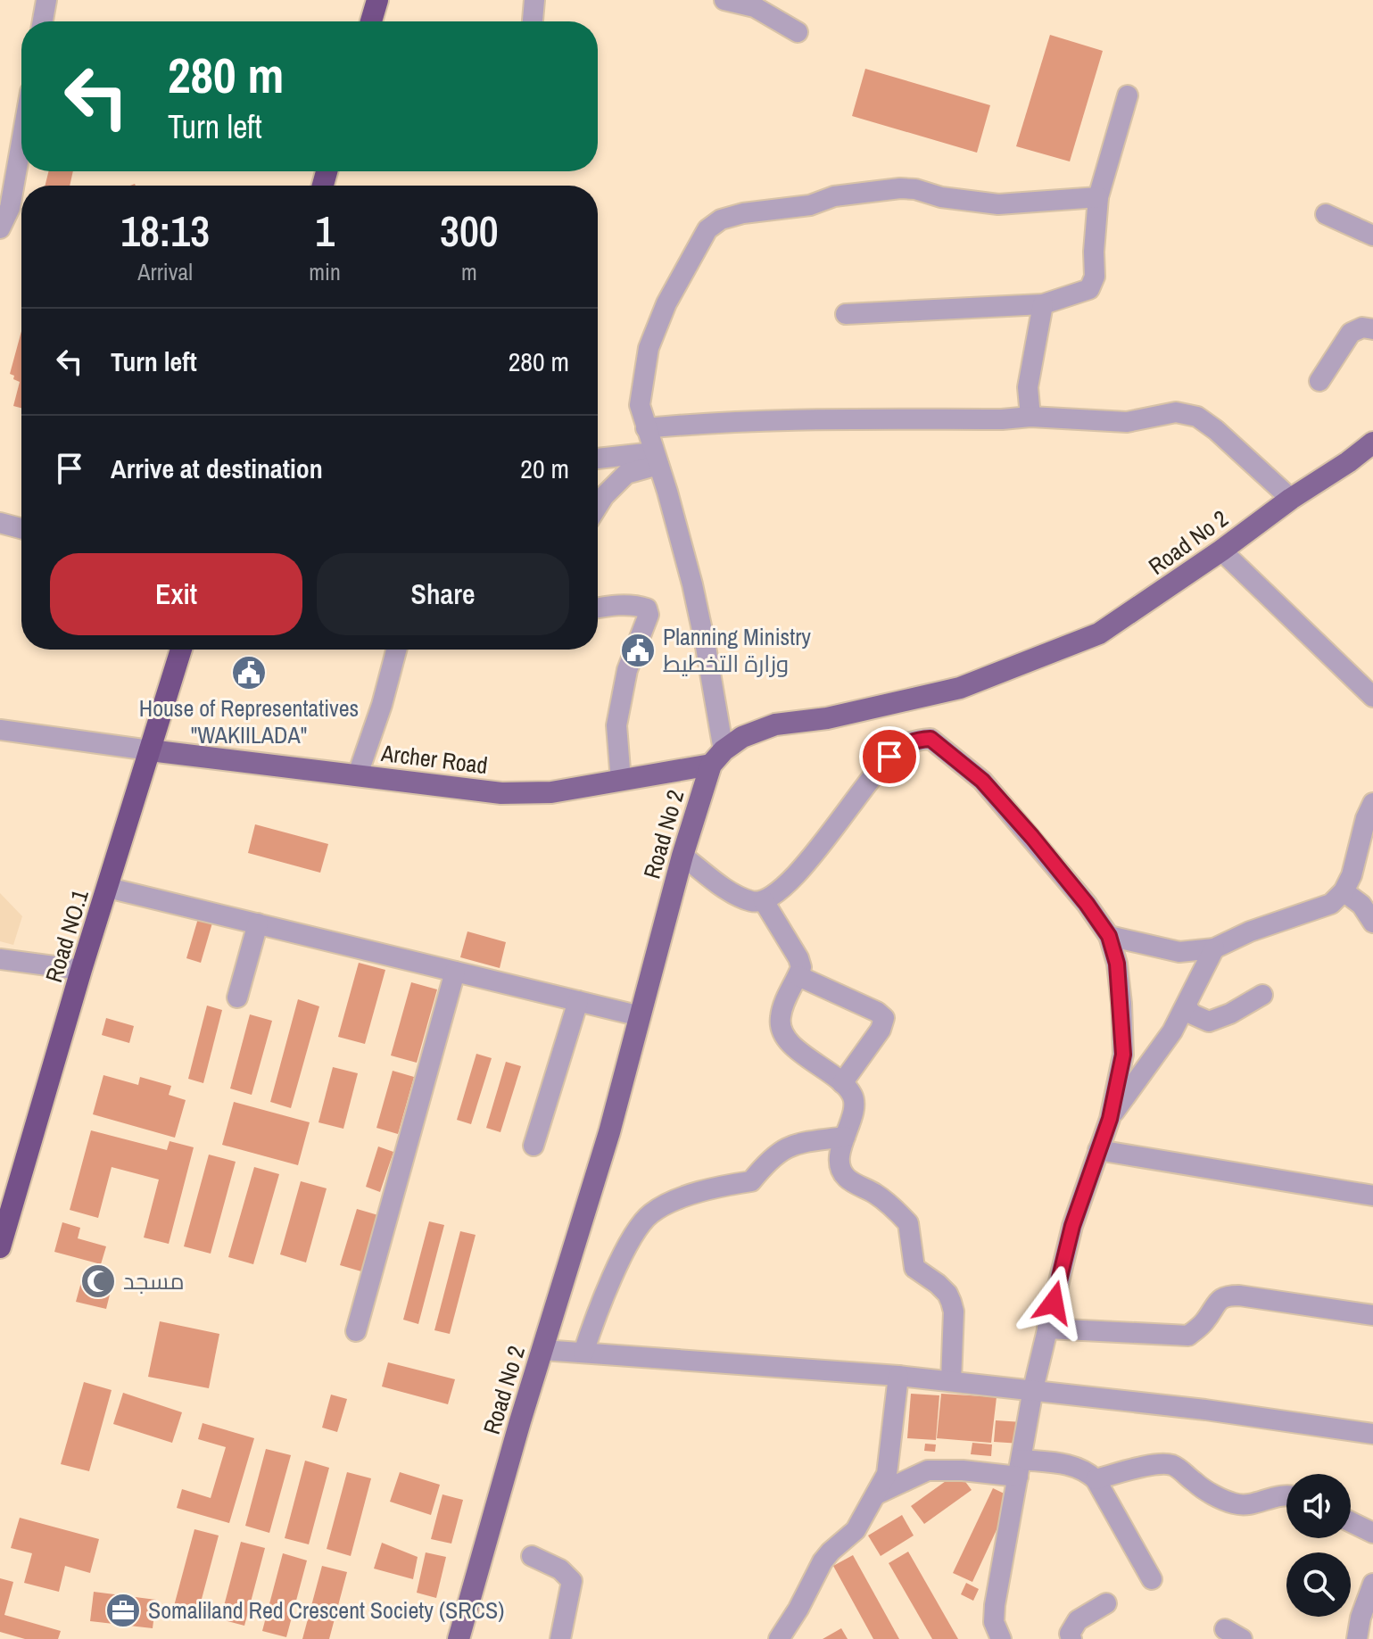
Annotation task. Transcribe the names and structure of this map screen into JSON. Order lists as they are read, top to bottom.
{
  "streets": {
    "highway": ["Road NO.1"],
    "main road": ["Road No 2", "Archer Road"]
  },
  "crossings": [
    ["Road No 2", "Archer Road"],
    ["Archer Road", "Road NO.1"]
  ],
  "places": {
    "public building": ["Planning Ministry وزارة التخطيط", "House of Representatives \"WAKIILADA\""],
    "mosque": ["مسجد"],
    "office": ["Somaliland Red Crescent Society (SRCS)"]
  },
  "page": {
    "turn": ["280 m", "Turn left"],
    "eta": [
      "18:13",
      "Arrival",
      "1",
      "min",
      "300",
      "m"
    ],
    "list": [
      {
        "name": "Turn left",
        "value": "280 m"
      },
      {
        "name": "Arrive at destination",
        "value": "20 m"
      }
    ],
    "buttons": ["Exit", "Share"]
  }
}
